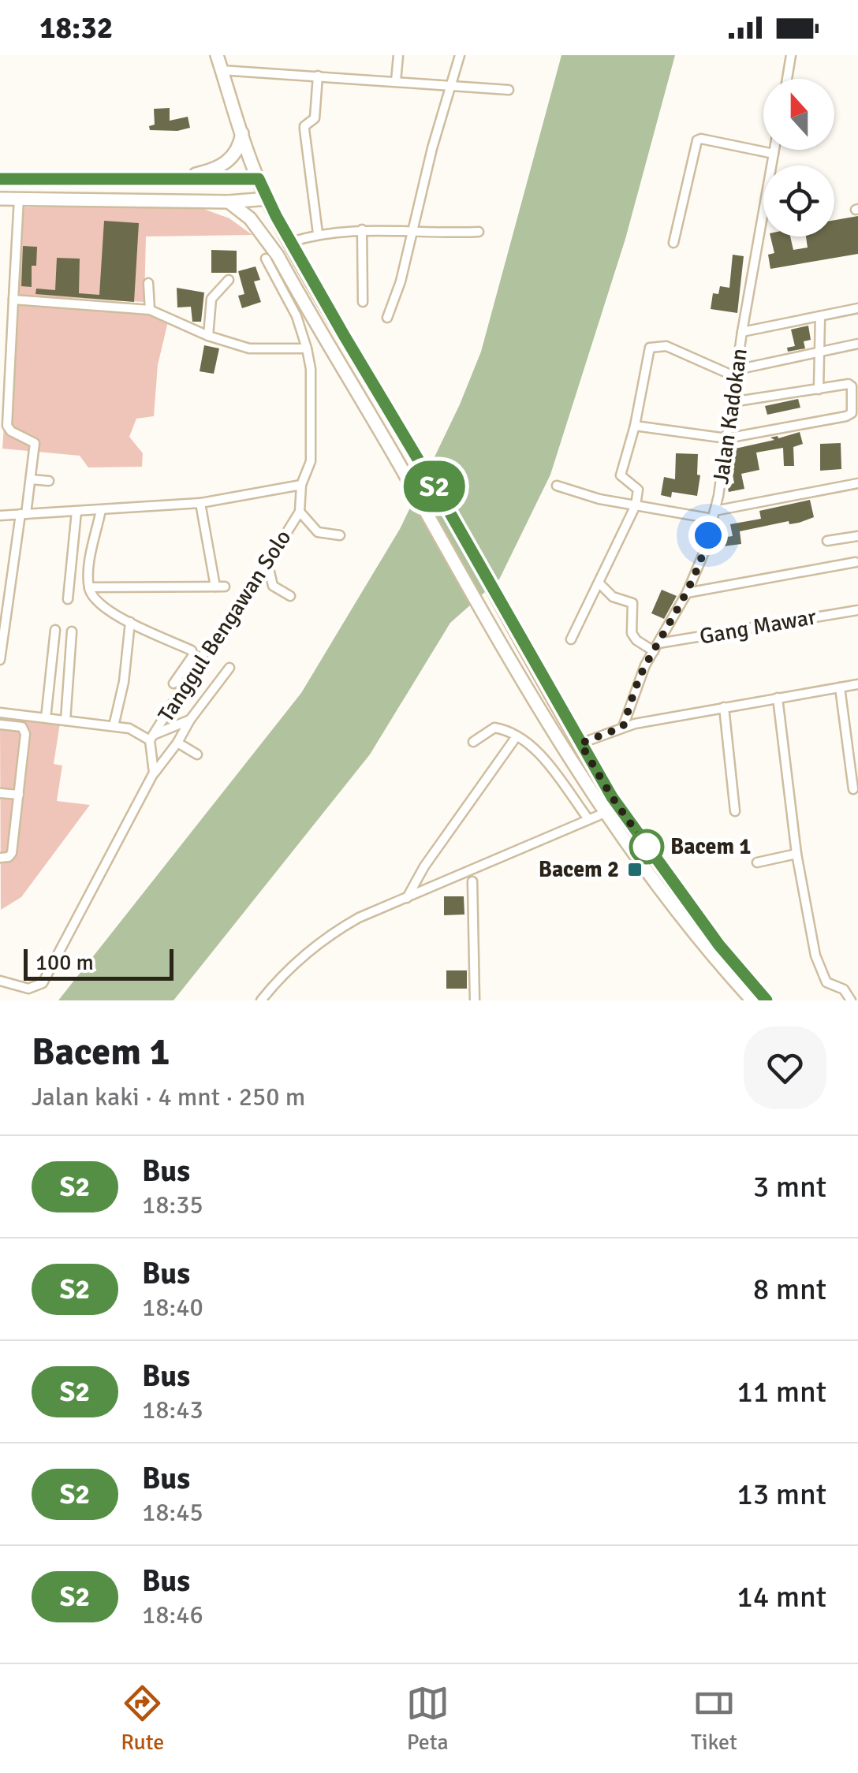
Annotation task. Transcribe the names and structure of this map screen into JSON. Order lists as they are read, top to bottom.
{
  "streets": {
    "street": ["Jalan Kadokan", "Tanggul Bengawan Solo", "Gang Mawar"]
  },
  "crossings": [
    ["Jalan Kadokan", "Gang Mawar"]
  ],
  "places": {
    "other": ["Bacem 1"],
    "transit": ["Bacem 2"]
  },
  "lines": ["bus line S2"],
  "scale_bar": "100 m",
  "north": "top",
  "page": {
    "status": "18:32",
    "on_map": "S2",
    "scale": "100 m",
    "heading": ["Bacem 1", "Jalan kaki · 4 mnt · 250 m"],
    "list": [
      {
        "mark": "S2",
        "name": "Bus",
        "note": "18:35",
        "value": "3 mnt"
      },
      {
        "mark": "S2",
        "name": "Bus",
        "note": "18:40",
        "value": "8 mnt"
      },
      {
        "mark": "S2",
        "name": "Bus",
        "note": "18:43",
        "value": "11 mnt"
      },
      {
        "mark": "S2",
        "name": "Bus",
        "note": "18:45",
        "value": "13 mnt"
      },
      {
        "mark": "S2",
        "name": "Bus",
        "note": "18:46",
        "value": "14 mnt"
      }
    ],
    "tabs": ["Rute", "Peta", "Tiket"]
  }
}
